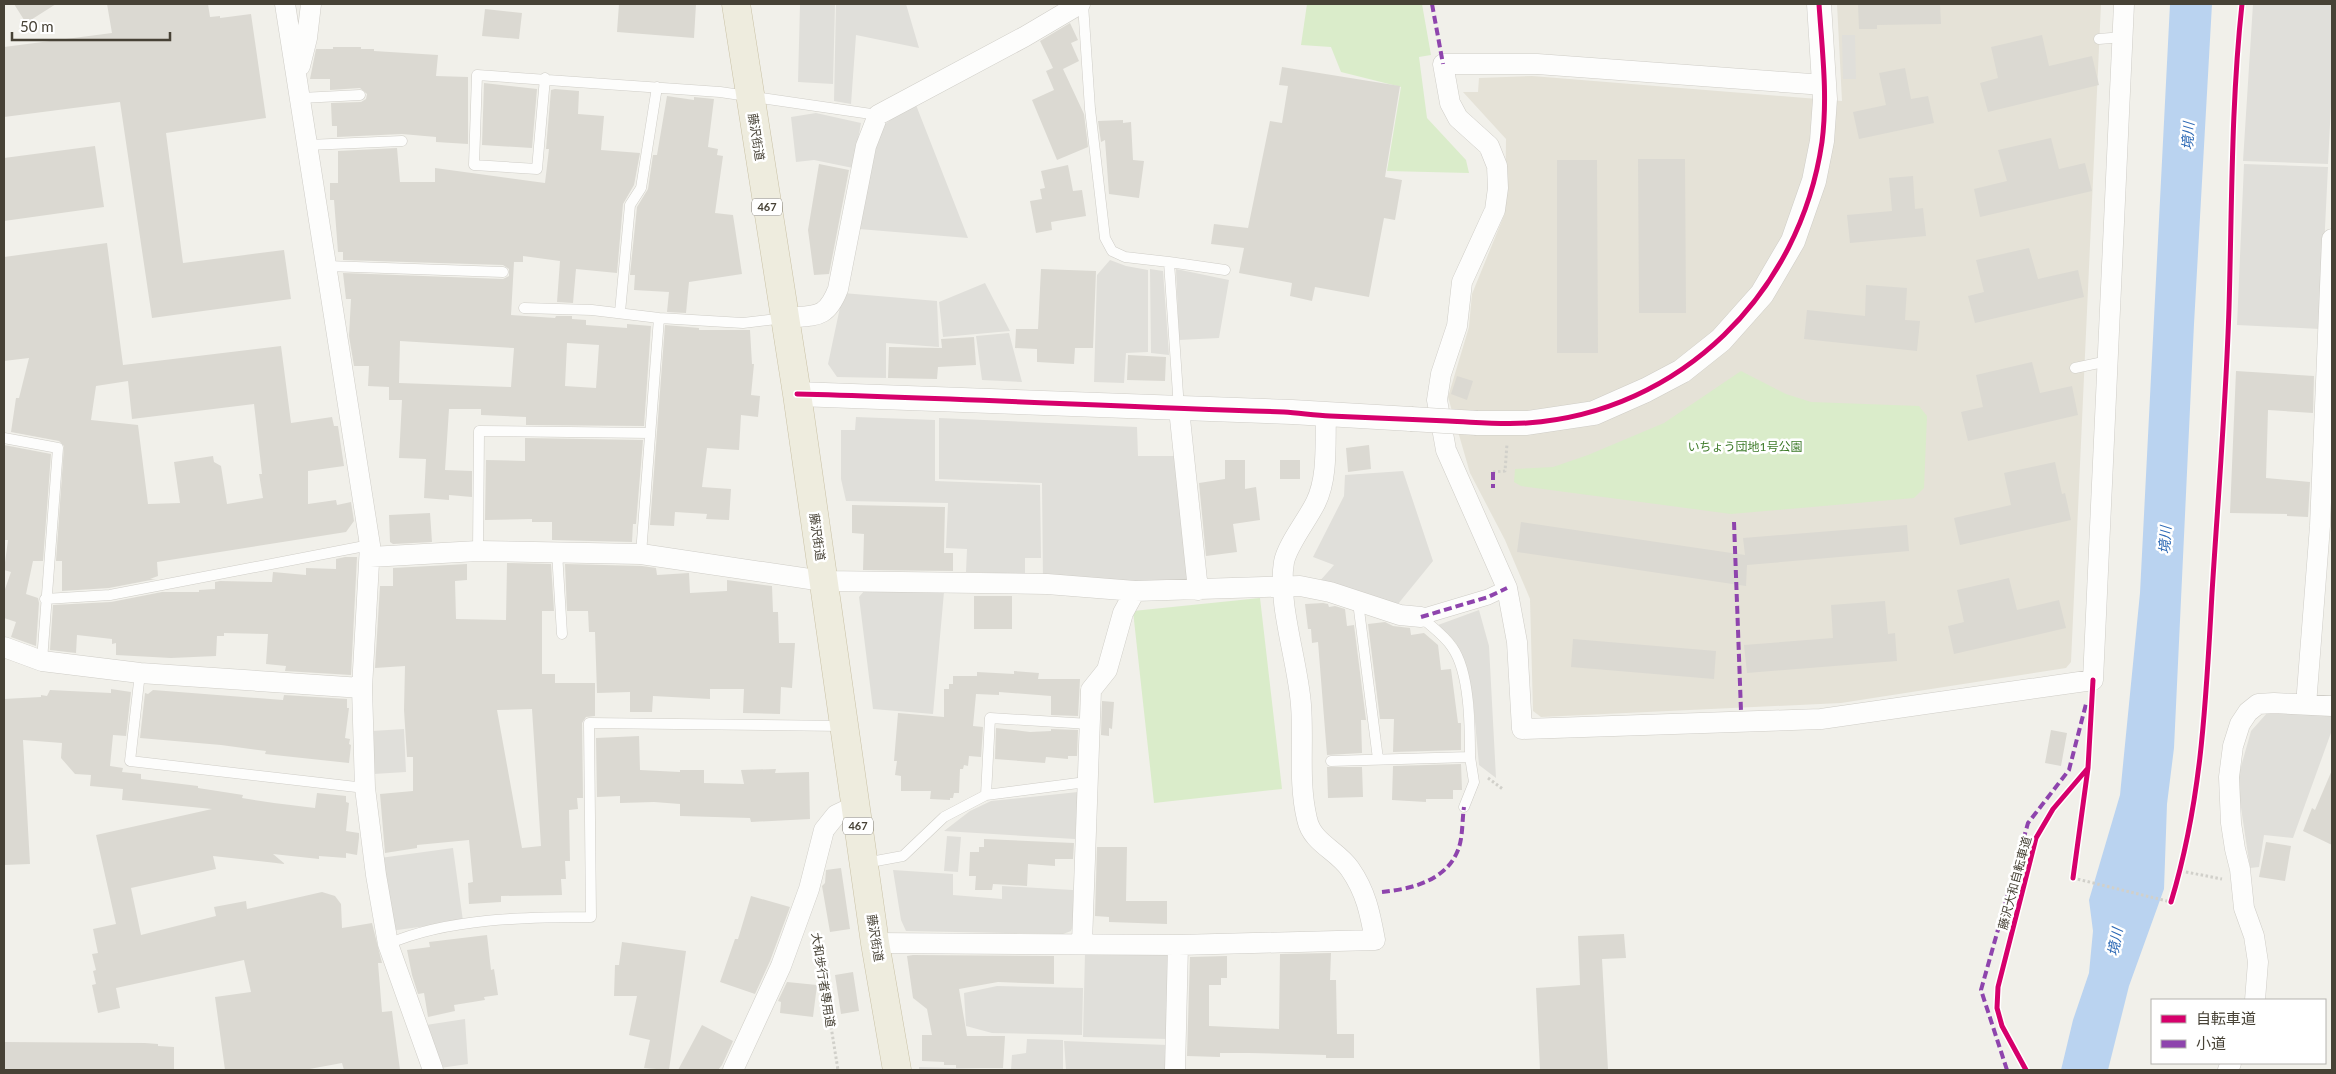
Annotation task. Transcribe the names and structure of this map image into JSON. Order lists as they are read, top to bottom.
{
  "streets": {
    "highway": ["藤沢街道", "467"],
    "path": ["大和歩行者専用道"],
    "cycle path": ["藤沢大和自転車道"]
  },
  "water": ["境川"],
  "parks": ["いちょう団地1号公園"],
  "legend": ["自転車道", "小道"],
  "scale_bar": "50 m"
}
